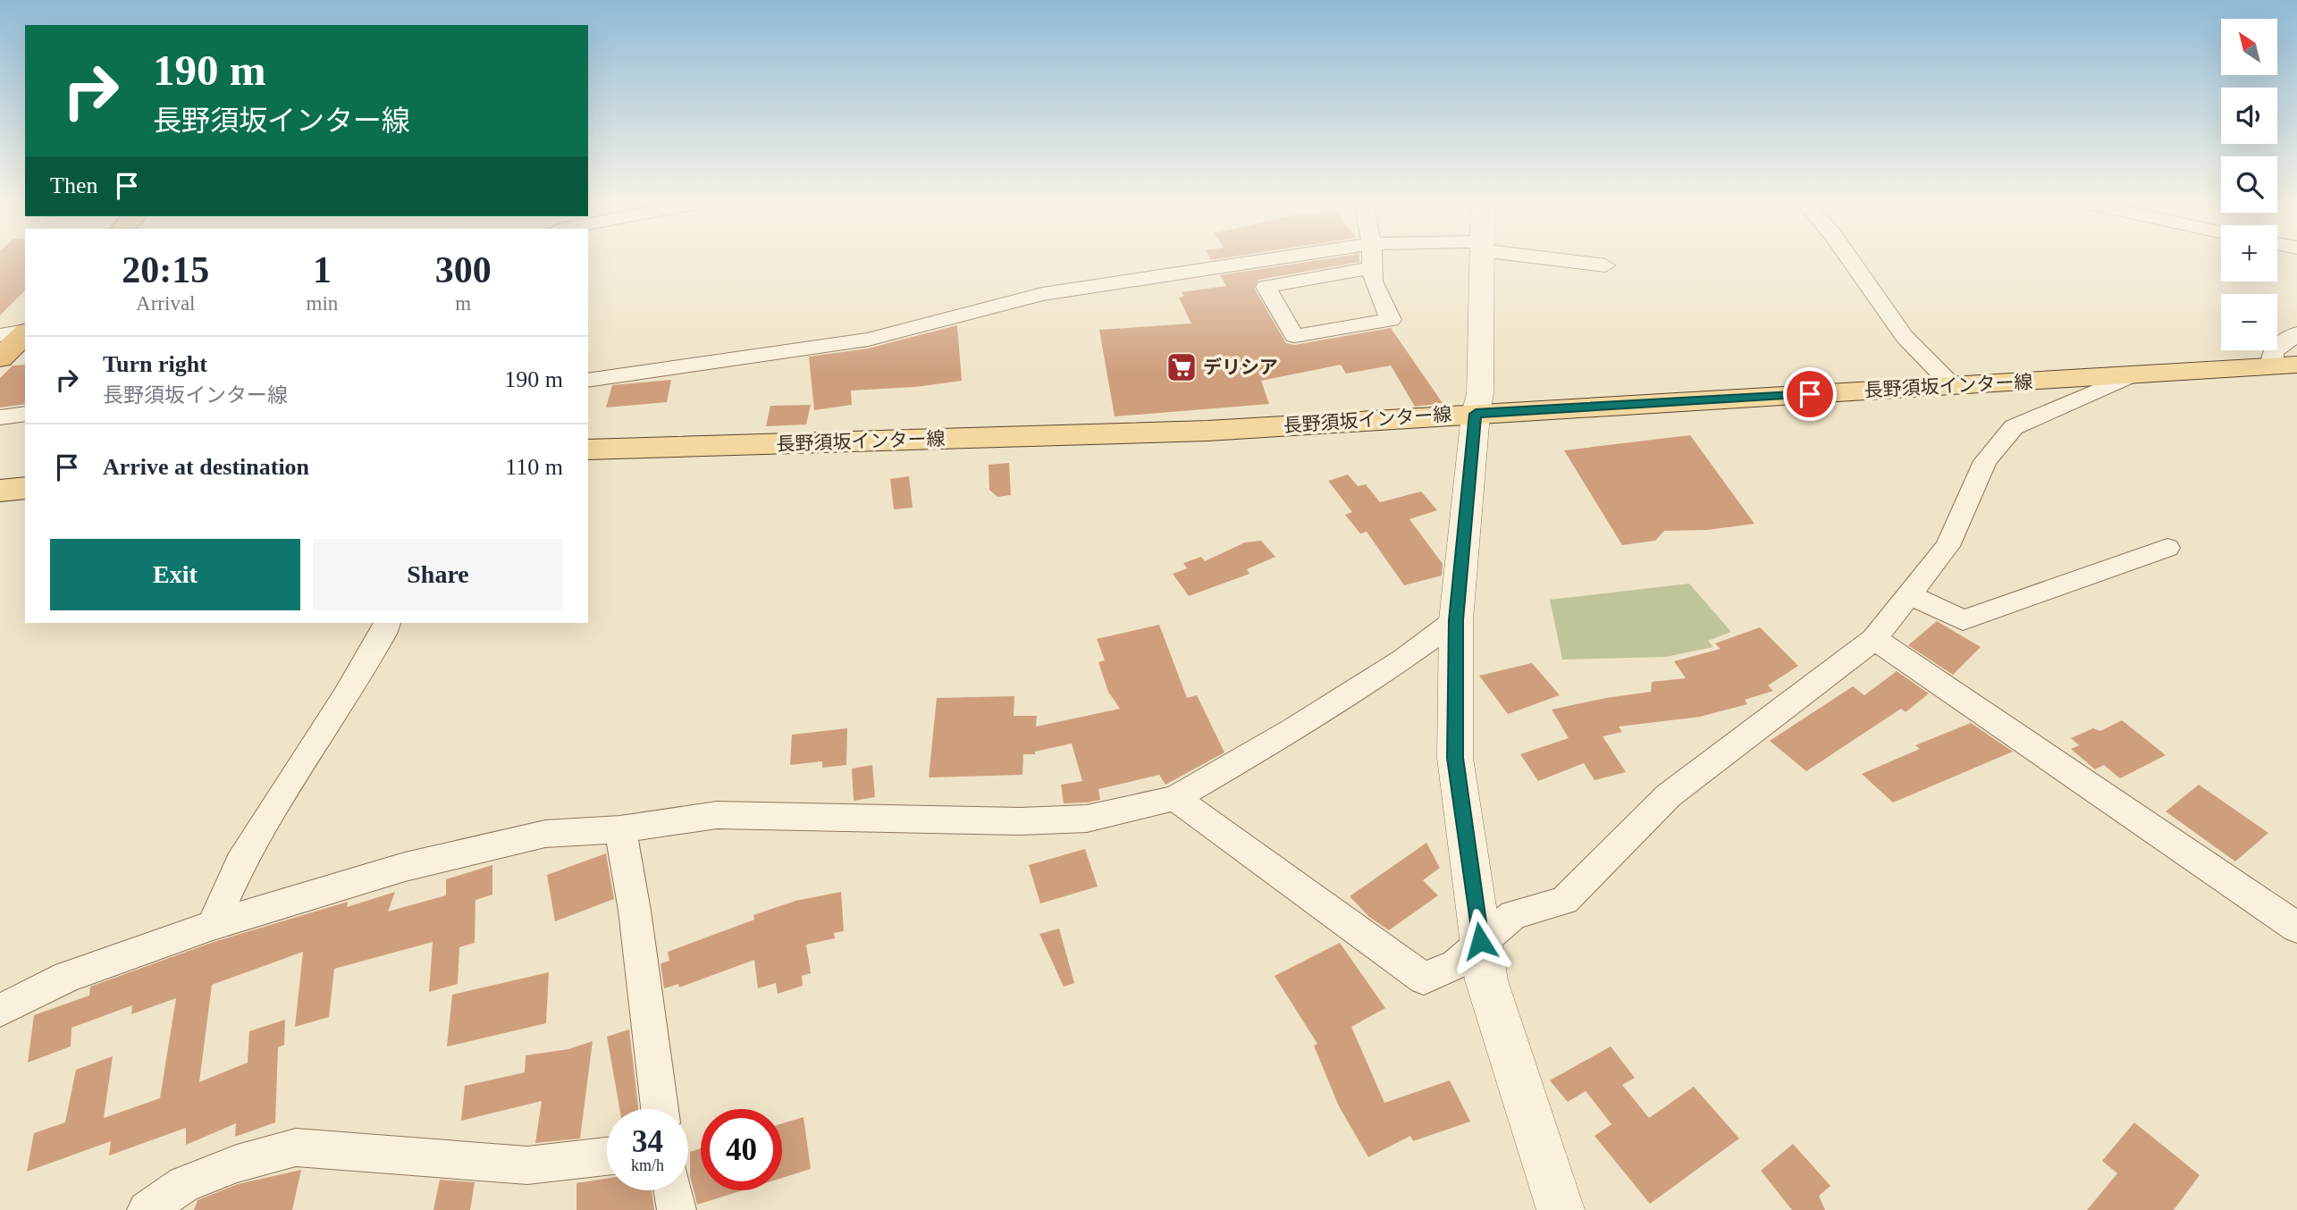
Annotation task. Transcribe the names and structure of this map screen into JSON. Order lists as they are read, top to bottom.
{
  "streets": {
    "main road": ["長野須坂インター線"]
  },
  "places": {
    "supermarket": ["デリシア"]
  },
  "north": "top left",
  "page": {
    "map_buttons": ["+", "−"],
    "turn": ["190 m", "長野須坂インター線"],
    "then": "Then",
    "eta": [
      "20:15",
      "Arrival",
      "1",
      "min",
      "300",
      "m"
    ],
    "list": [
      {
        "name": "Turn right",
        "note": "長野須坂インター線",
        "value": "190 m"
      },
      {
        "name": "Arrive at destination",
        "value": "110 m"
      }
    ],
    "buttons": ["Exit", "Share"],
    "speed": "34 km/h",
    "limit": "40"
  }
}
